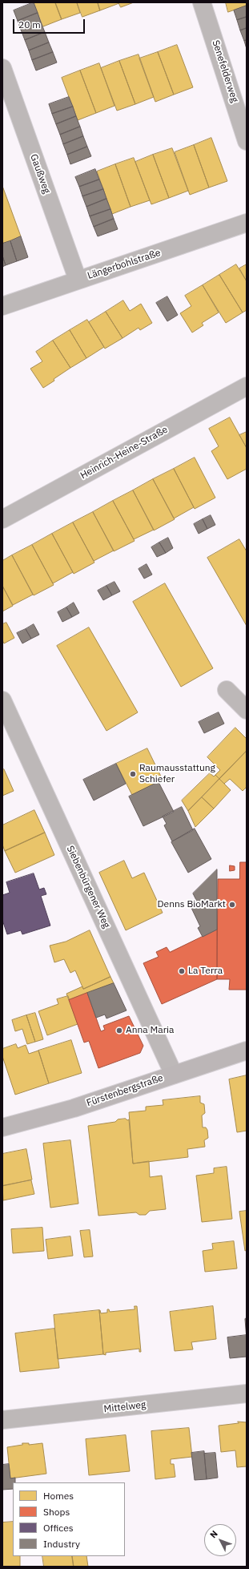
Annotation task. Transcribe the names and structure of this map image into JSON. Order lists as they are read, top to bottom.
{
  "streets": {
    "main road": ["Fürstenbergstraße"],
    "street": [
      "Senefelderweg",
      "Gaußweg",
      "Längerbohlstraße",
      "Heinrich-Heine-Straße",
      "Siebenbürgener Weg",
      "Mittelweg"
    ]
  },
  "crossings": [
    ["Gaußweg", "Längerbohlstraße"],
    ["Siebenbürgener Weg", "Fürstenbergstraße"]
  ],
  "places": [
    "Raumausstattung Schiefer",
    "Denns BioMarkt",
    "La Terra",
    "Anna Maria"
  ],
  "legend": [
    "Homes",
    "Shops",
    "Offices",
    "Industry"
  ],
  "scale_bar": "20 m",
  "north": "top left"
}
